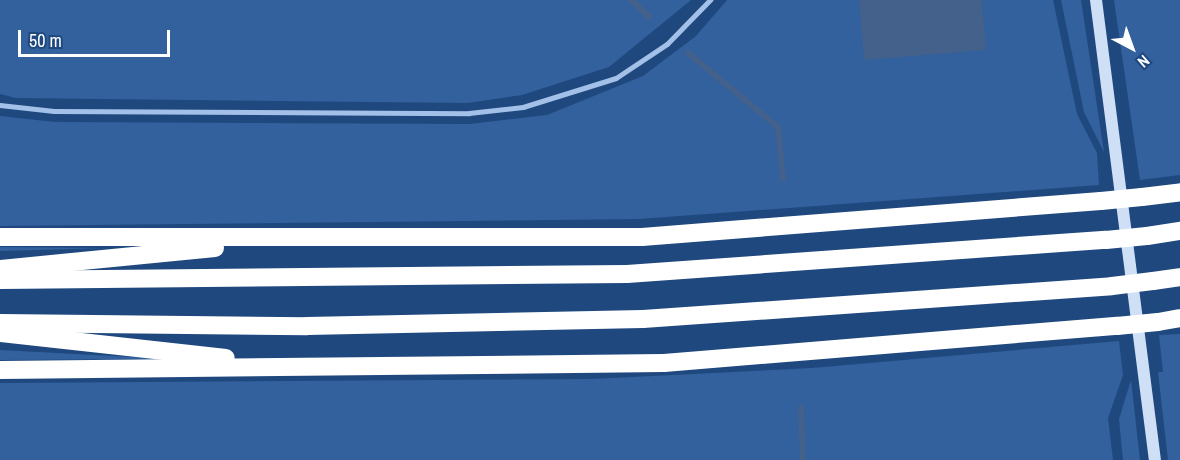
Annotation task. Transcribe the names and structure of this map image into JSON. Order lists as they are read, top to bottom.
{
  "scale_bar": "50 m",
  "north": "bottom right"
}
